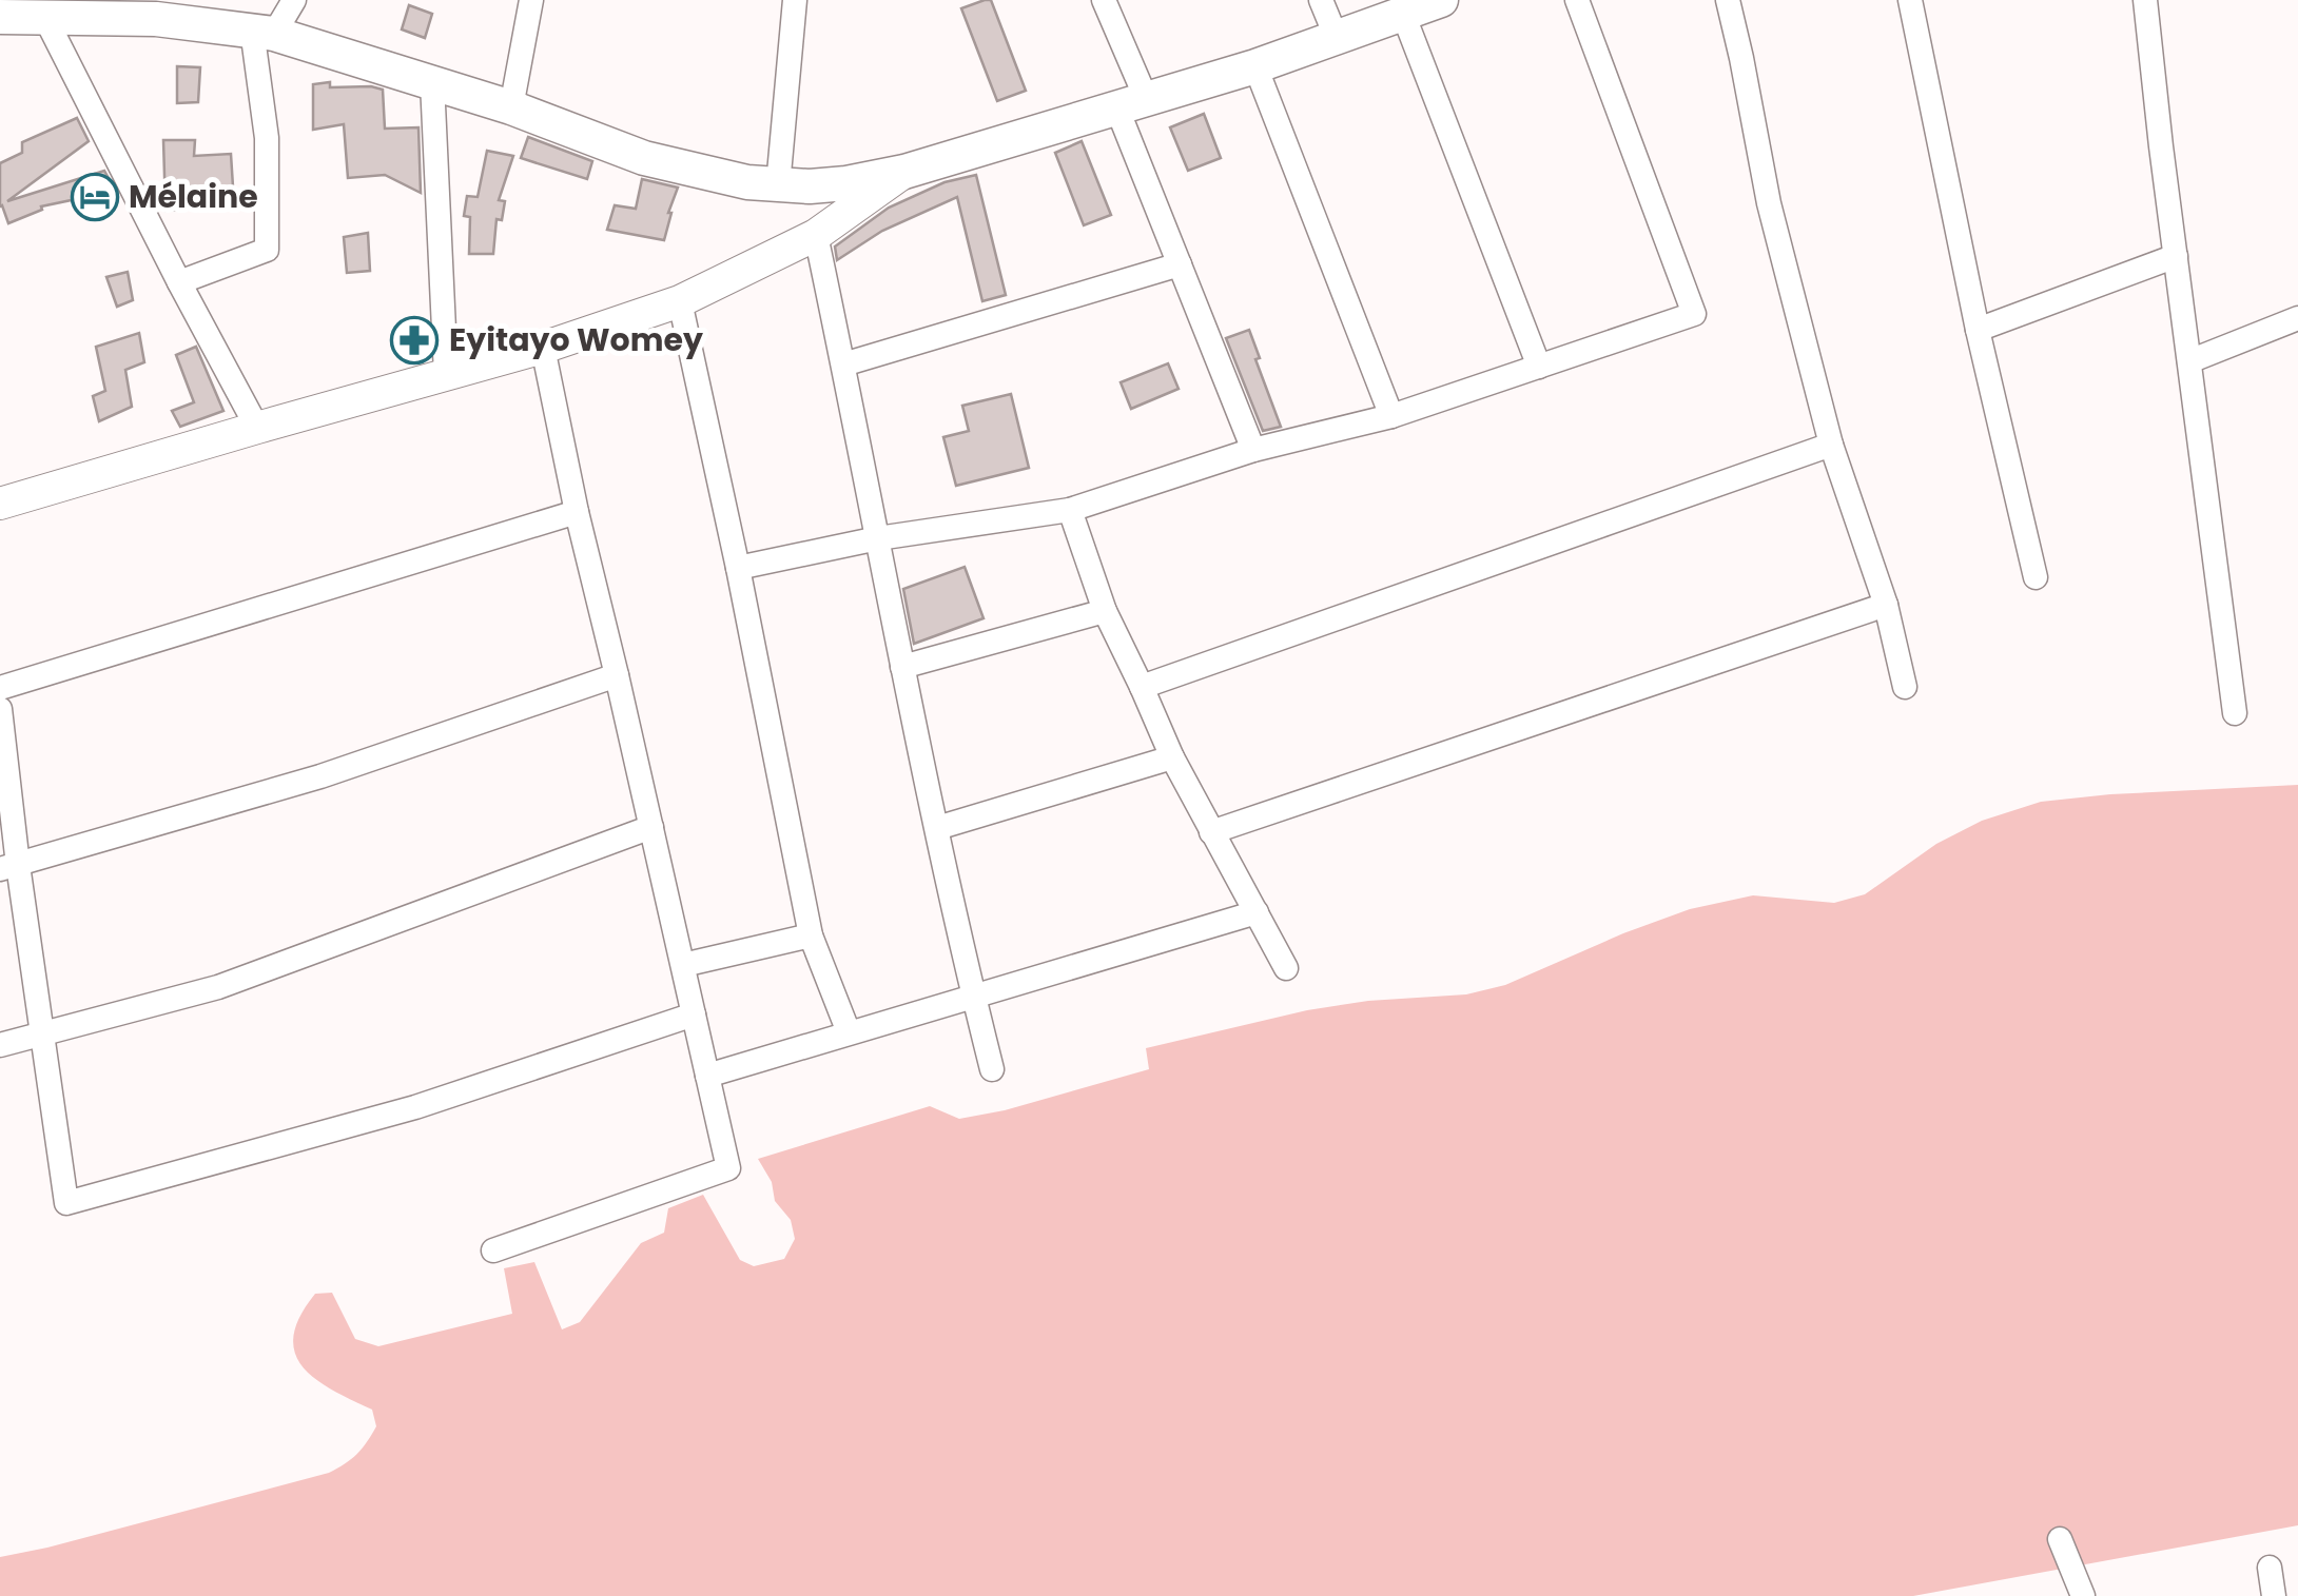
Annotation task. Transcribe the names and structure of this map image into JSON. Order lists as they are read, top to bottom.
{
  "places": {
    "hotel": ["Mélaine"],
    "pharmacy": ["Eyitayo Womey"]
  }
}
